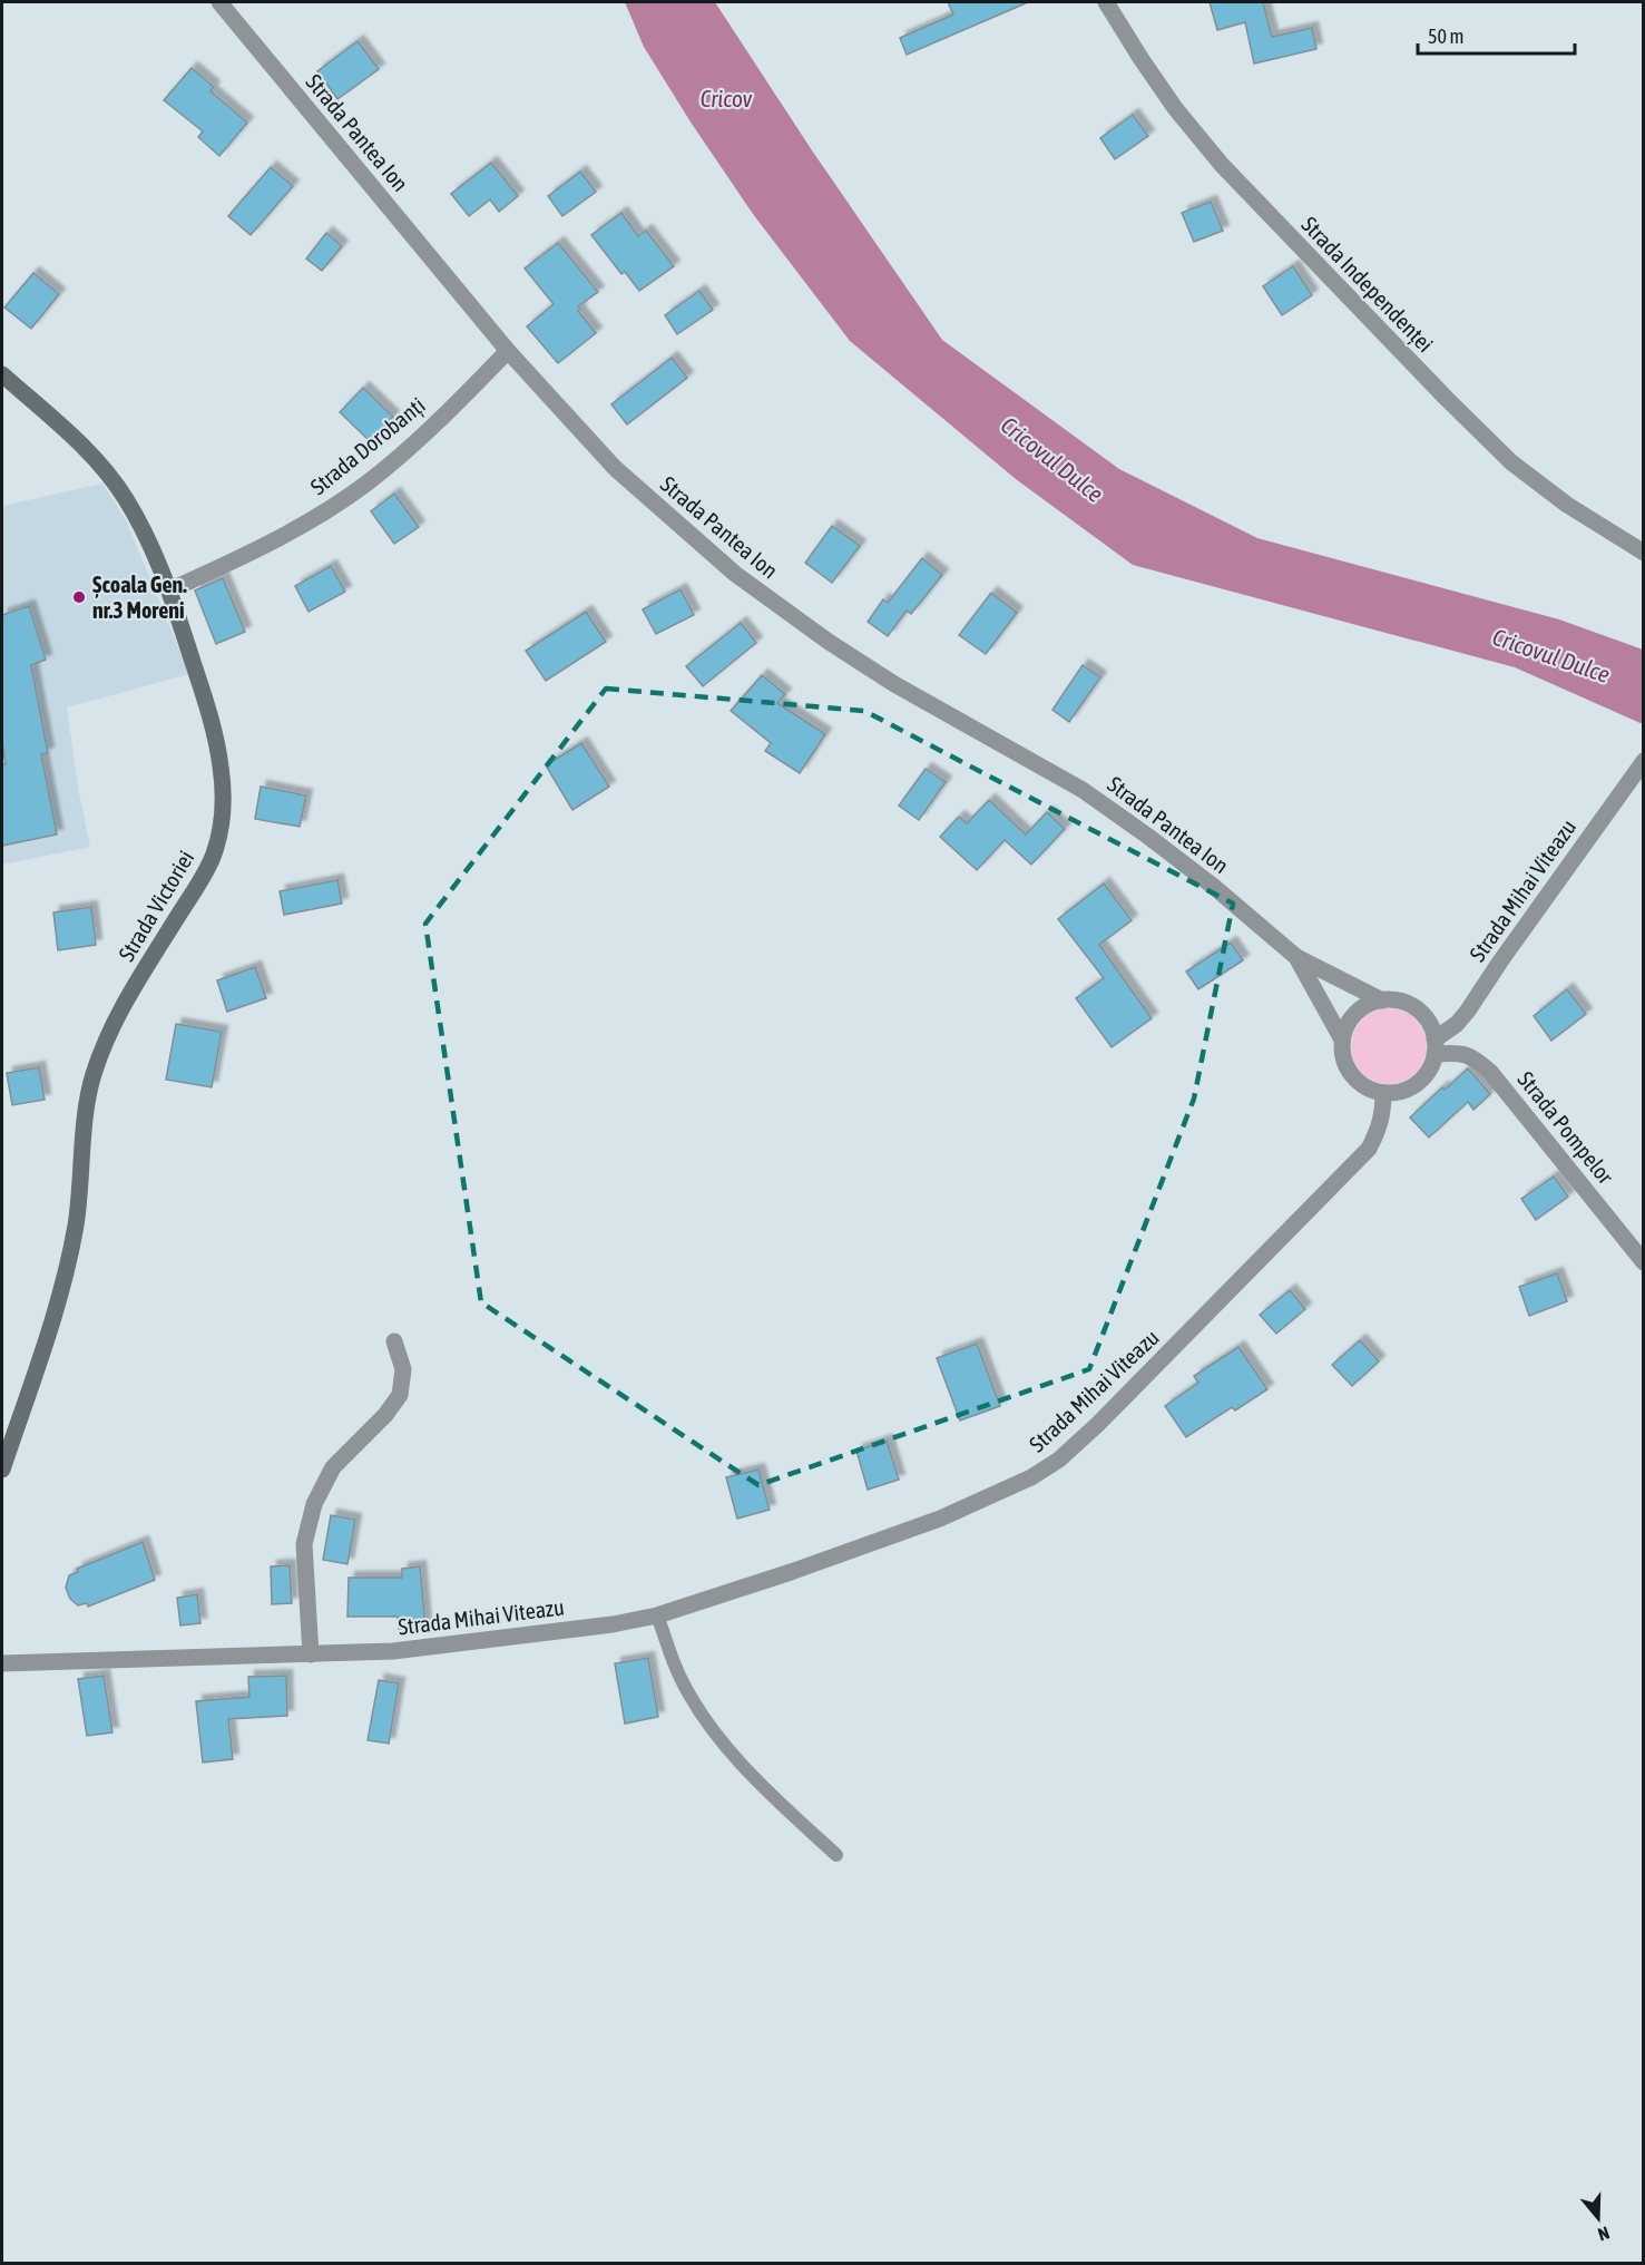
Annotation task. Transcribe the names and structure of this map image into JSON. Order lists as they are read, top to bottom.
{
  "streets": {
    "main road": ["Strada Victoriei"],
    "street": [
      "Strada Pantea Ion",
      "Strada Independenței",
      "Strada Dorobanți",
      "Strada Mihai Viteazu",
      "Strada Pompelor"
    ]
  },
  "crossings": [
    ["Strada Pantea Ion", "Strada Dorobanți"],
    ["Strada Pantea Ion", "Strada Mihai Viteazu"],
    ["Strada Pantea Ion", "Strada Pompelor"],
    ["Strada Dorobanți", "Strada Victoriei"],
    ["Strada Mihai Viteazu", "Strada Pompelor"]
  ],
  "water": ["Cricov", "Cricovul Dulce"],
  "places": ["Școala Gen. nr.3 Moreni"],
  "scale_bar": "50 m",
  "north": "bottom"
}
